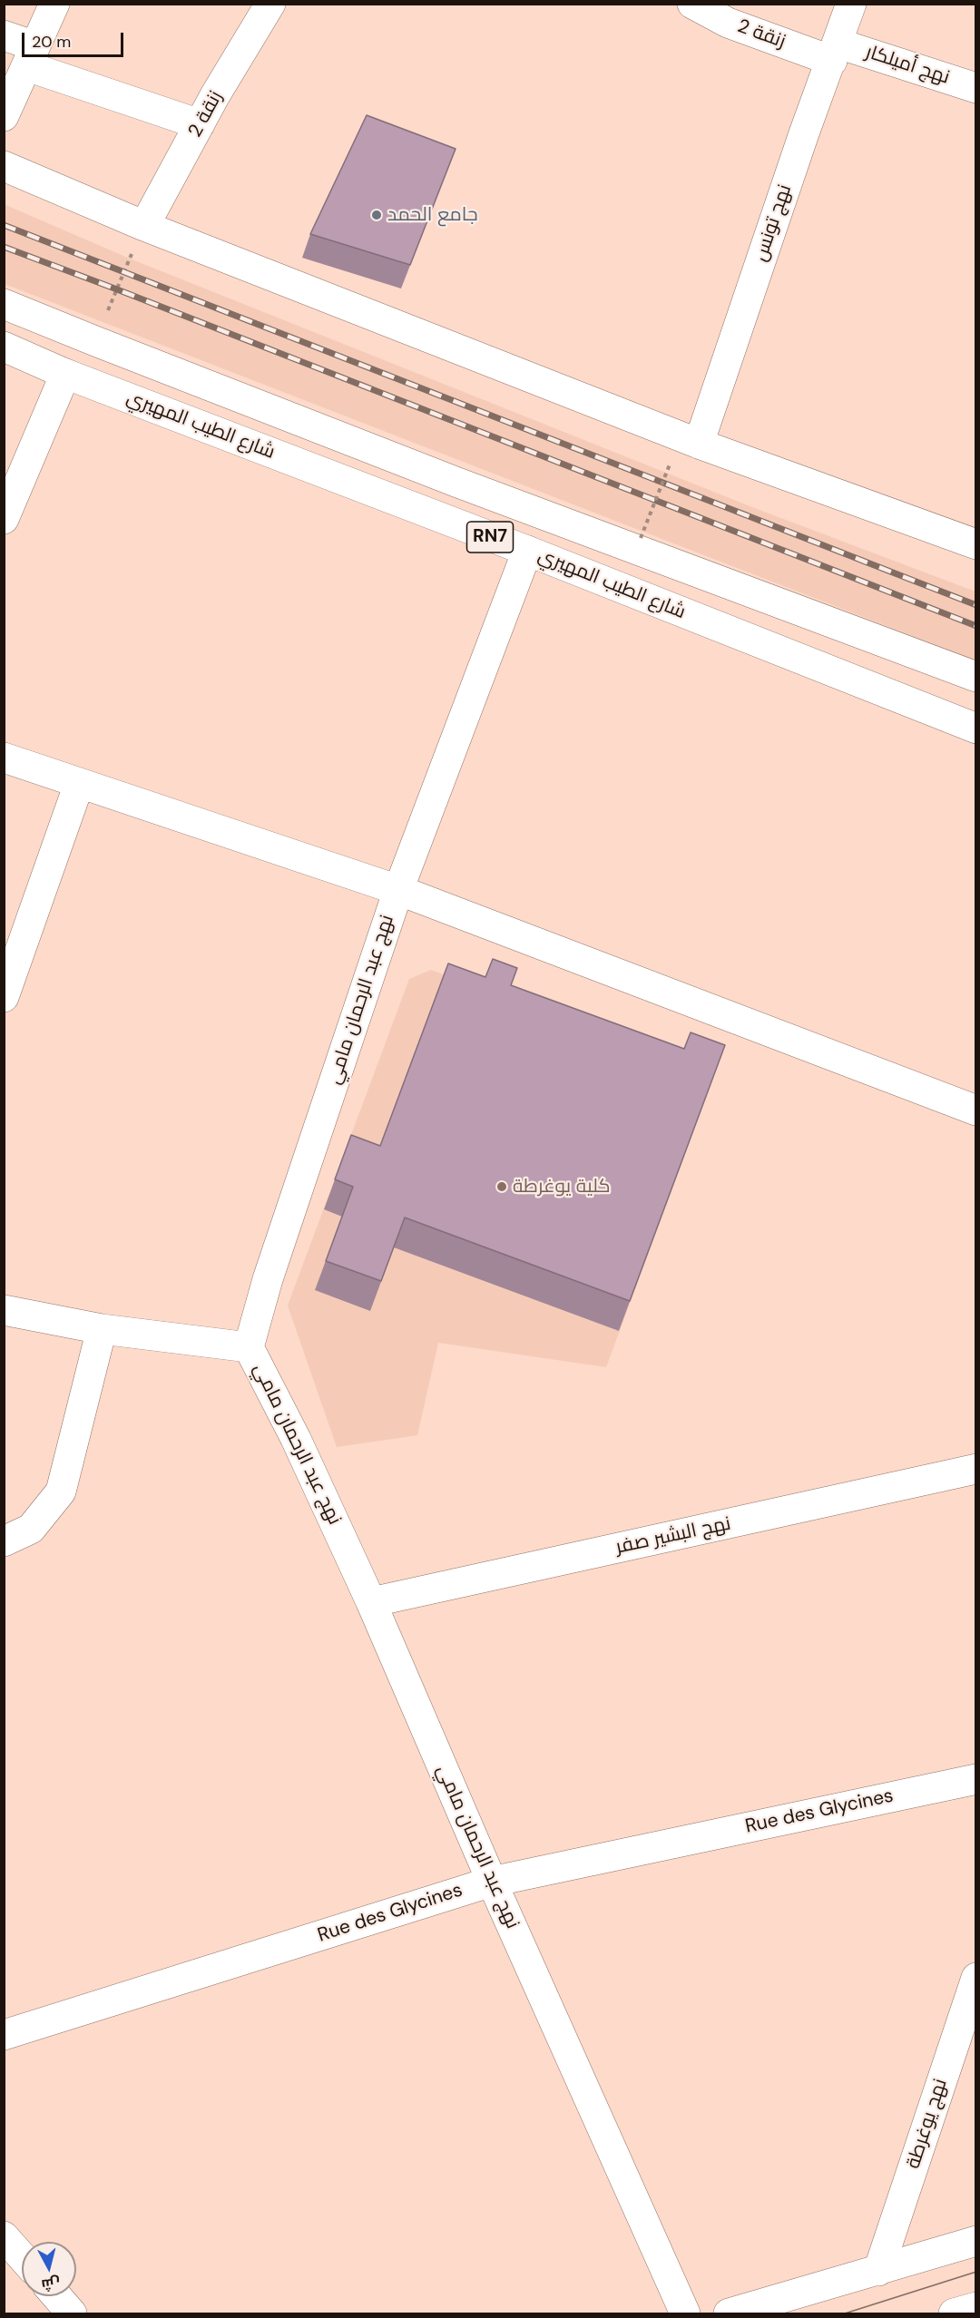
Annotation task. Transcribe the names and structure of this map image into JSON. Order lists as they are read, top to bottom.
{
  "streets": {
    "street": [
      "زنقة 2",
      "نهج أميلكار",
      "نهج تونس",
      "شارع الطيب المهيري",
      "RN7",
      "نهج عبد الرحمان مامي",
      "نهج البشير صفر",
      "Rue des Glycines",
      "نهج يوغرطة"
    ]
  },
  "crossings": [
    ["زنقة 2", "نهج أميلكار"],
    ["زنقة 2", "نهج تونس"],
    ["نهج أميلكار", "نهج تونس"],
    ["شارع الطيب المهيري", "نهج عبد الرحمان مامي"],
    ["نهج عبد الرحمان مامي", "نهج البشير صفر"],
    ["نهج عبد الرحمان مامي", "Rue des Glycines"]
  ],
  "places": ["جامع الحمد", "كلية يوغرطة"],
  "scale_bar": "20 m",
  "north": "bottom"
}
